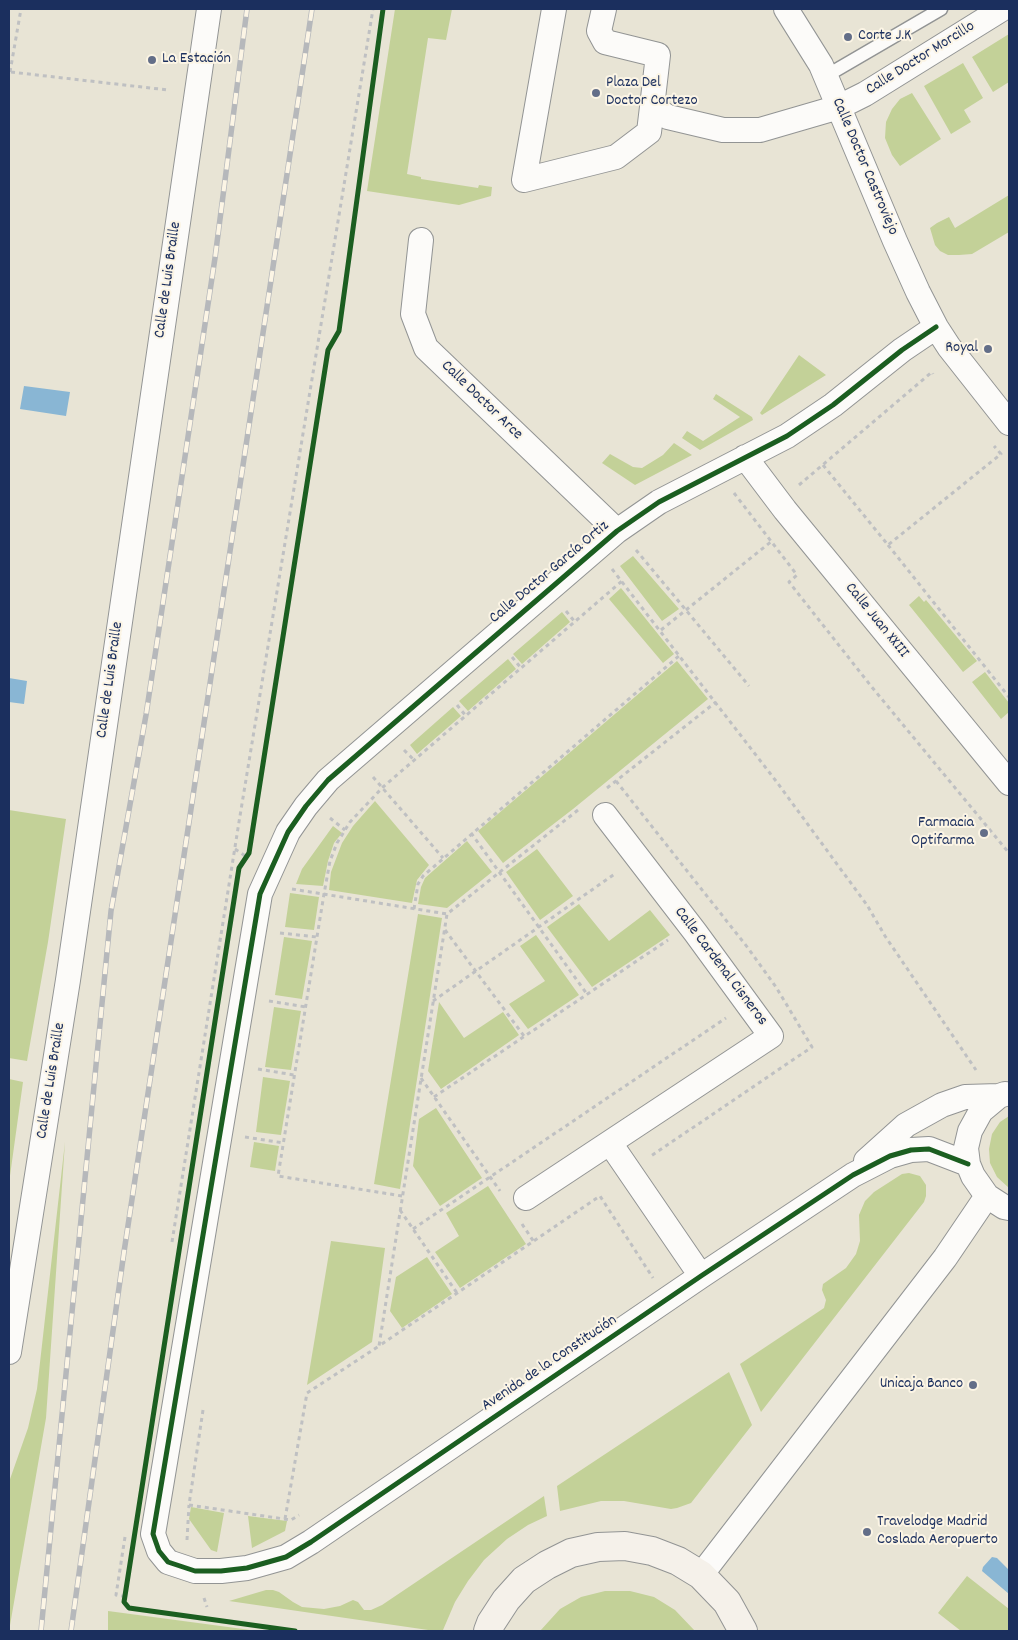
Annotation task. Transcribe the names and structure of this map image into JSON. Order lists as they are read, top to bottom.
{
  "streets": {
    "street": [
      "Calle Doctor Morcillo",
      "Calle Doctor Castroviejo",
      "Calle de Luis Braille",
      "Calle Doctor Arce",
      "Calle Doctor García Ortiz",
      "Calle Juan XXIII",
      "Calle Cardenal Cisneros",
      "Avenida de la Constitución"
    ]
  },
  "crossings": [
    ["Calle Doctor Morcillo", "Calle Doctor Castroviejo"],
    ["Calle Doctor Castroviejo", "Calle Doctor García Ortiz"],
    ["Calle Doctor Arce", "Calle Doctor García Ortiz"],
    ["Calle Doctor García Ortiz", "Calle Juan XXIII"],
    ["Calle Doctor García Ortiz", "Avenida de la Constitución"]
  ],
  "places": [
    "Corte J.K",
    "La Estación",
    "Plaza Del Doctor Cortezo",
    "Royal",
    "Farmacia Optifarma",
    "Unicaja Banco",
    "Travelodge Madrid Coslada Aeropuerto"
  ]
}
